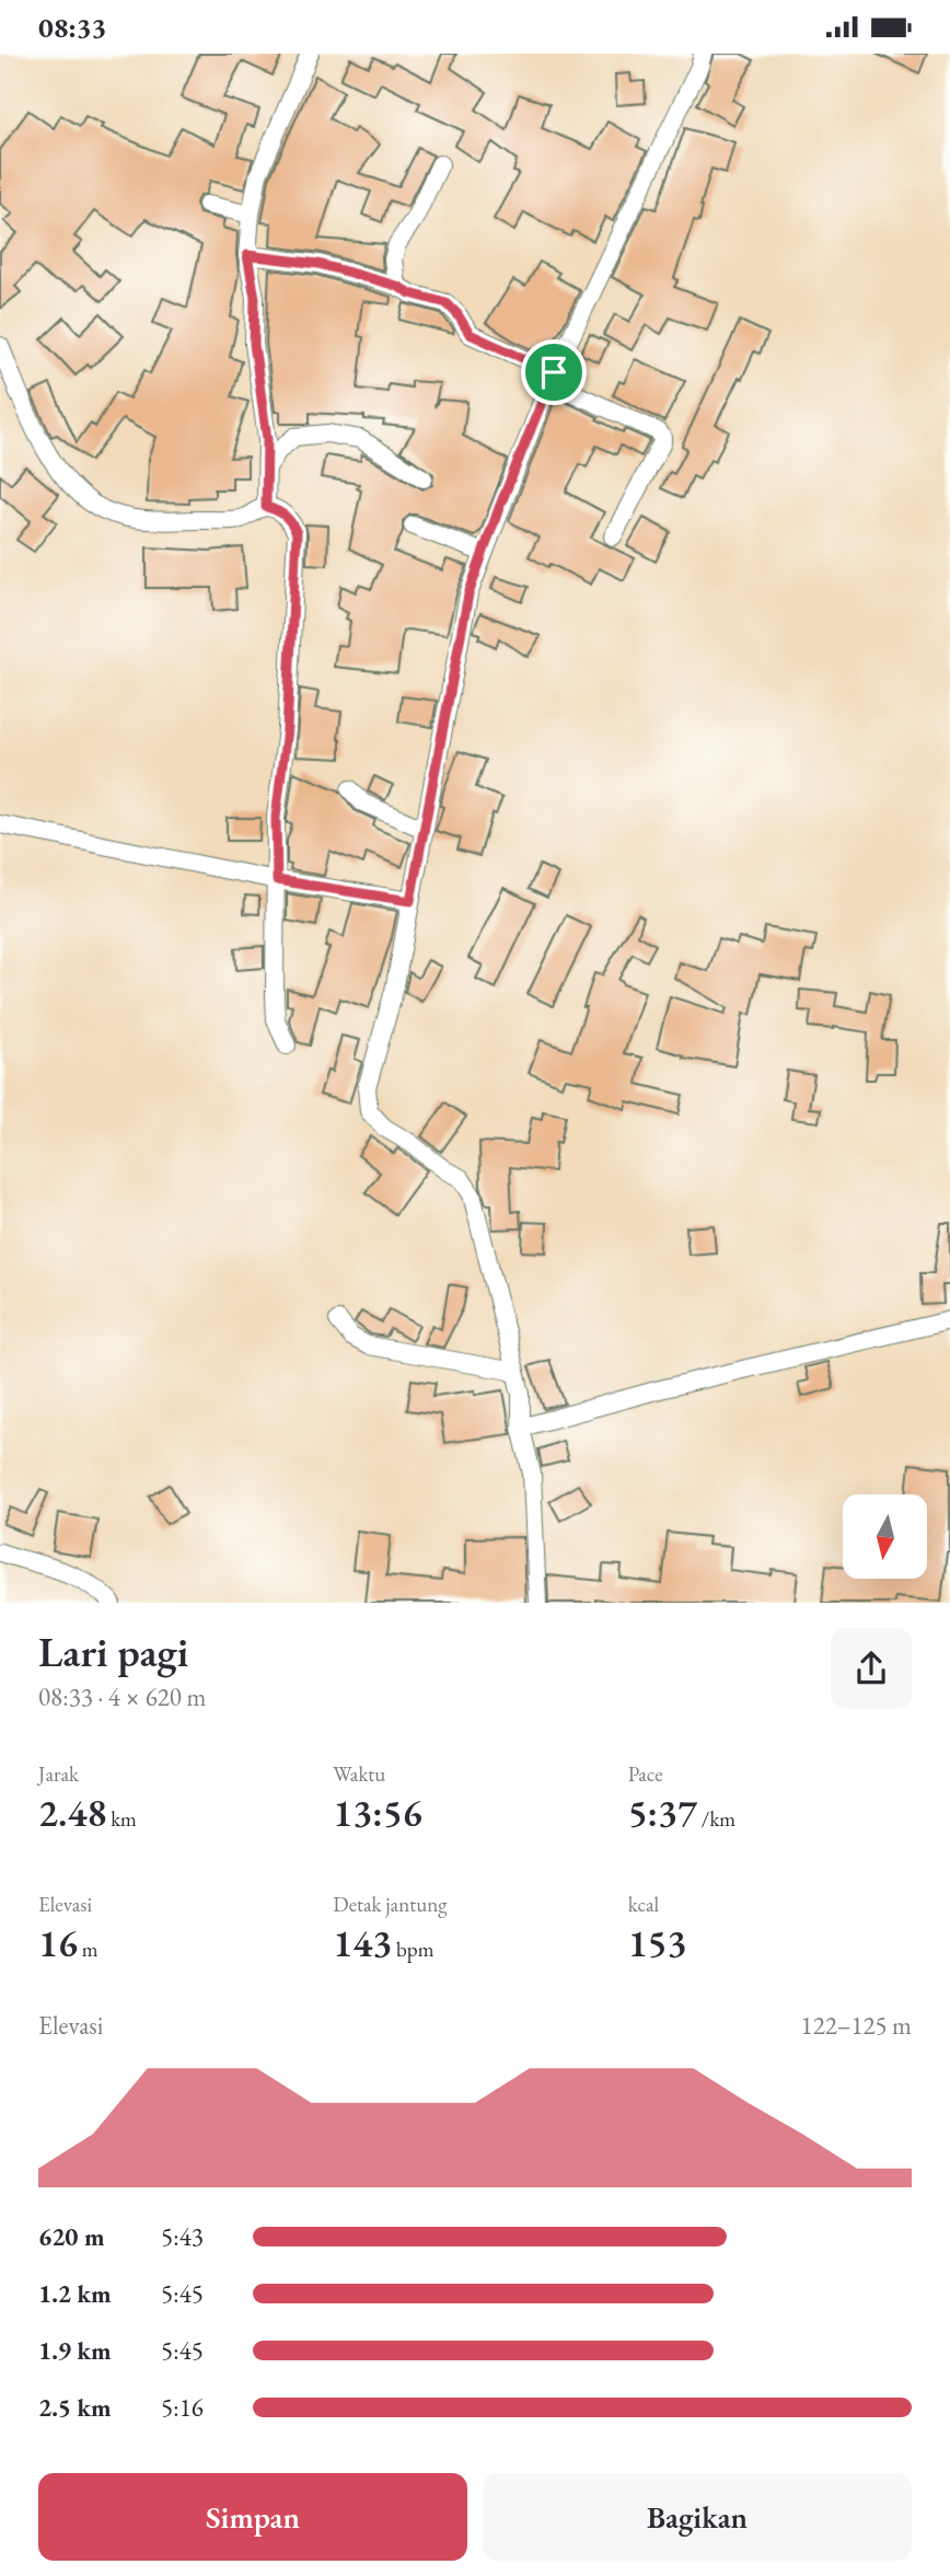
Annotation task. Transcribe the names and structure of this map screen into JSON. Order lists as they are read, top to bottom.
{
  "north": "bottom",
  "page": {
    "status": "08:33",
    "heading": ["Lari pagi", "08:33 · 4 × 620 m"],
    "stats": [
      ["Jarak", "2.48 km"],
      ["Waktu", "13:56"],
      ["Pace", "5:37 /km"],
      ["Elevasi", "16 m"],
      ["Detak jantung", "143 bpm"],
      ["kcal", "153"]
    ],
    "chart": ["Elevasi", "122–125 m"],
    "list": [
      {
        "name": "620 m",
        "note": "5:43"
      },
      {
        "name": "1.2 km",
        "note": "5:45"
      },
      {
        "name": "1.9 km",
        "note": "5:45"
      },
      {
        "name": "2.5 km",
        "note": "5:16"
      }
    ],
    "buttons": ["Simpan", "Bagikan"]
  }
}
